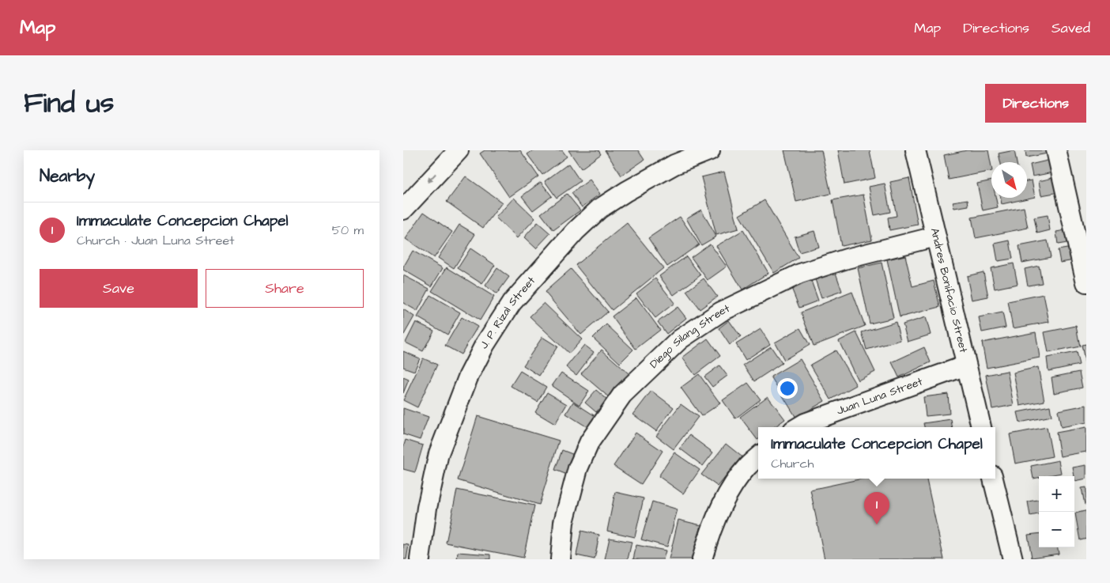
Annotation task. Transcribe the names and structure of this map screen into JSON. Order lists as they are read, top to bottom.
{
  "streets": {
    "street": [
      "Andres Bonifacio Street",
      "J. P. Rizal Street",
      "Diego Silang Street",
      "Juan Luna Street"
    ]
  },
  "crossings": [
    ["Andres Bonifacio Street", "Diego Silang Street"],
    ["Andres Bonifacio Street", "Juan Luna Street"]
  ],
  "north": "bottom right",
  "page": {
    "header": "Map",
    "nav": ["Map", "Directions", "Saved"],
    "title": "Find us",
    "buttons": [
      "Directions",
      ["Save", "Share"]
    ],
    "heading": "Nearby",
    "list": [
      {
        "mark": "1",
        "name": "Immaculate Concepcion Chapel",
        "note": "Church · Juan Luna Street",
        "value": "50 m"
      }
    ],
    "popup": ["Immaculate Concepcion Chapel", "Church"],
    "map_buttons": ["+", "−"],
    "pins": "1"
  }
}
